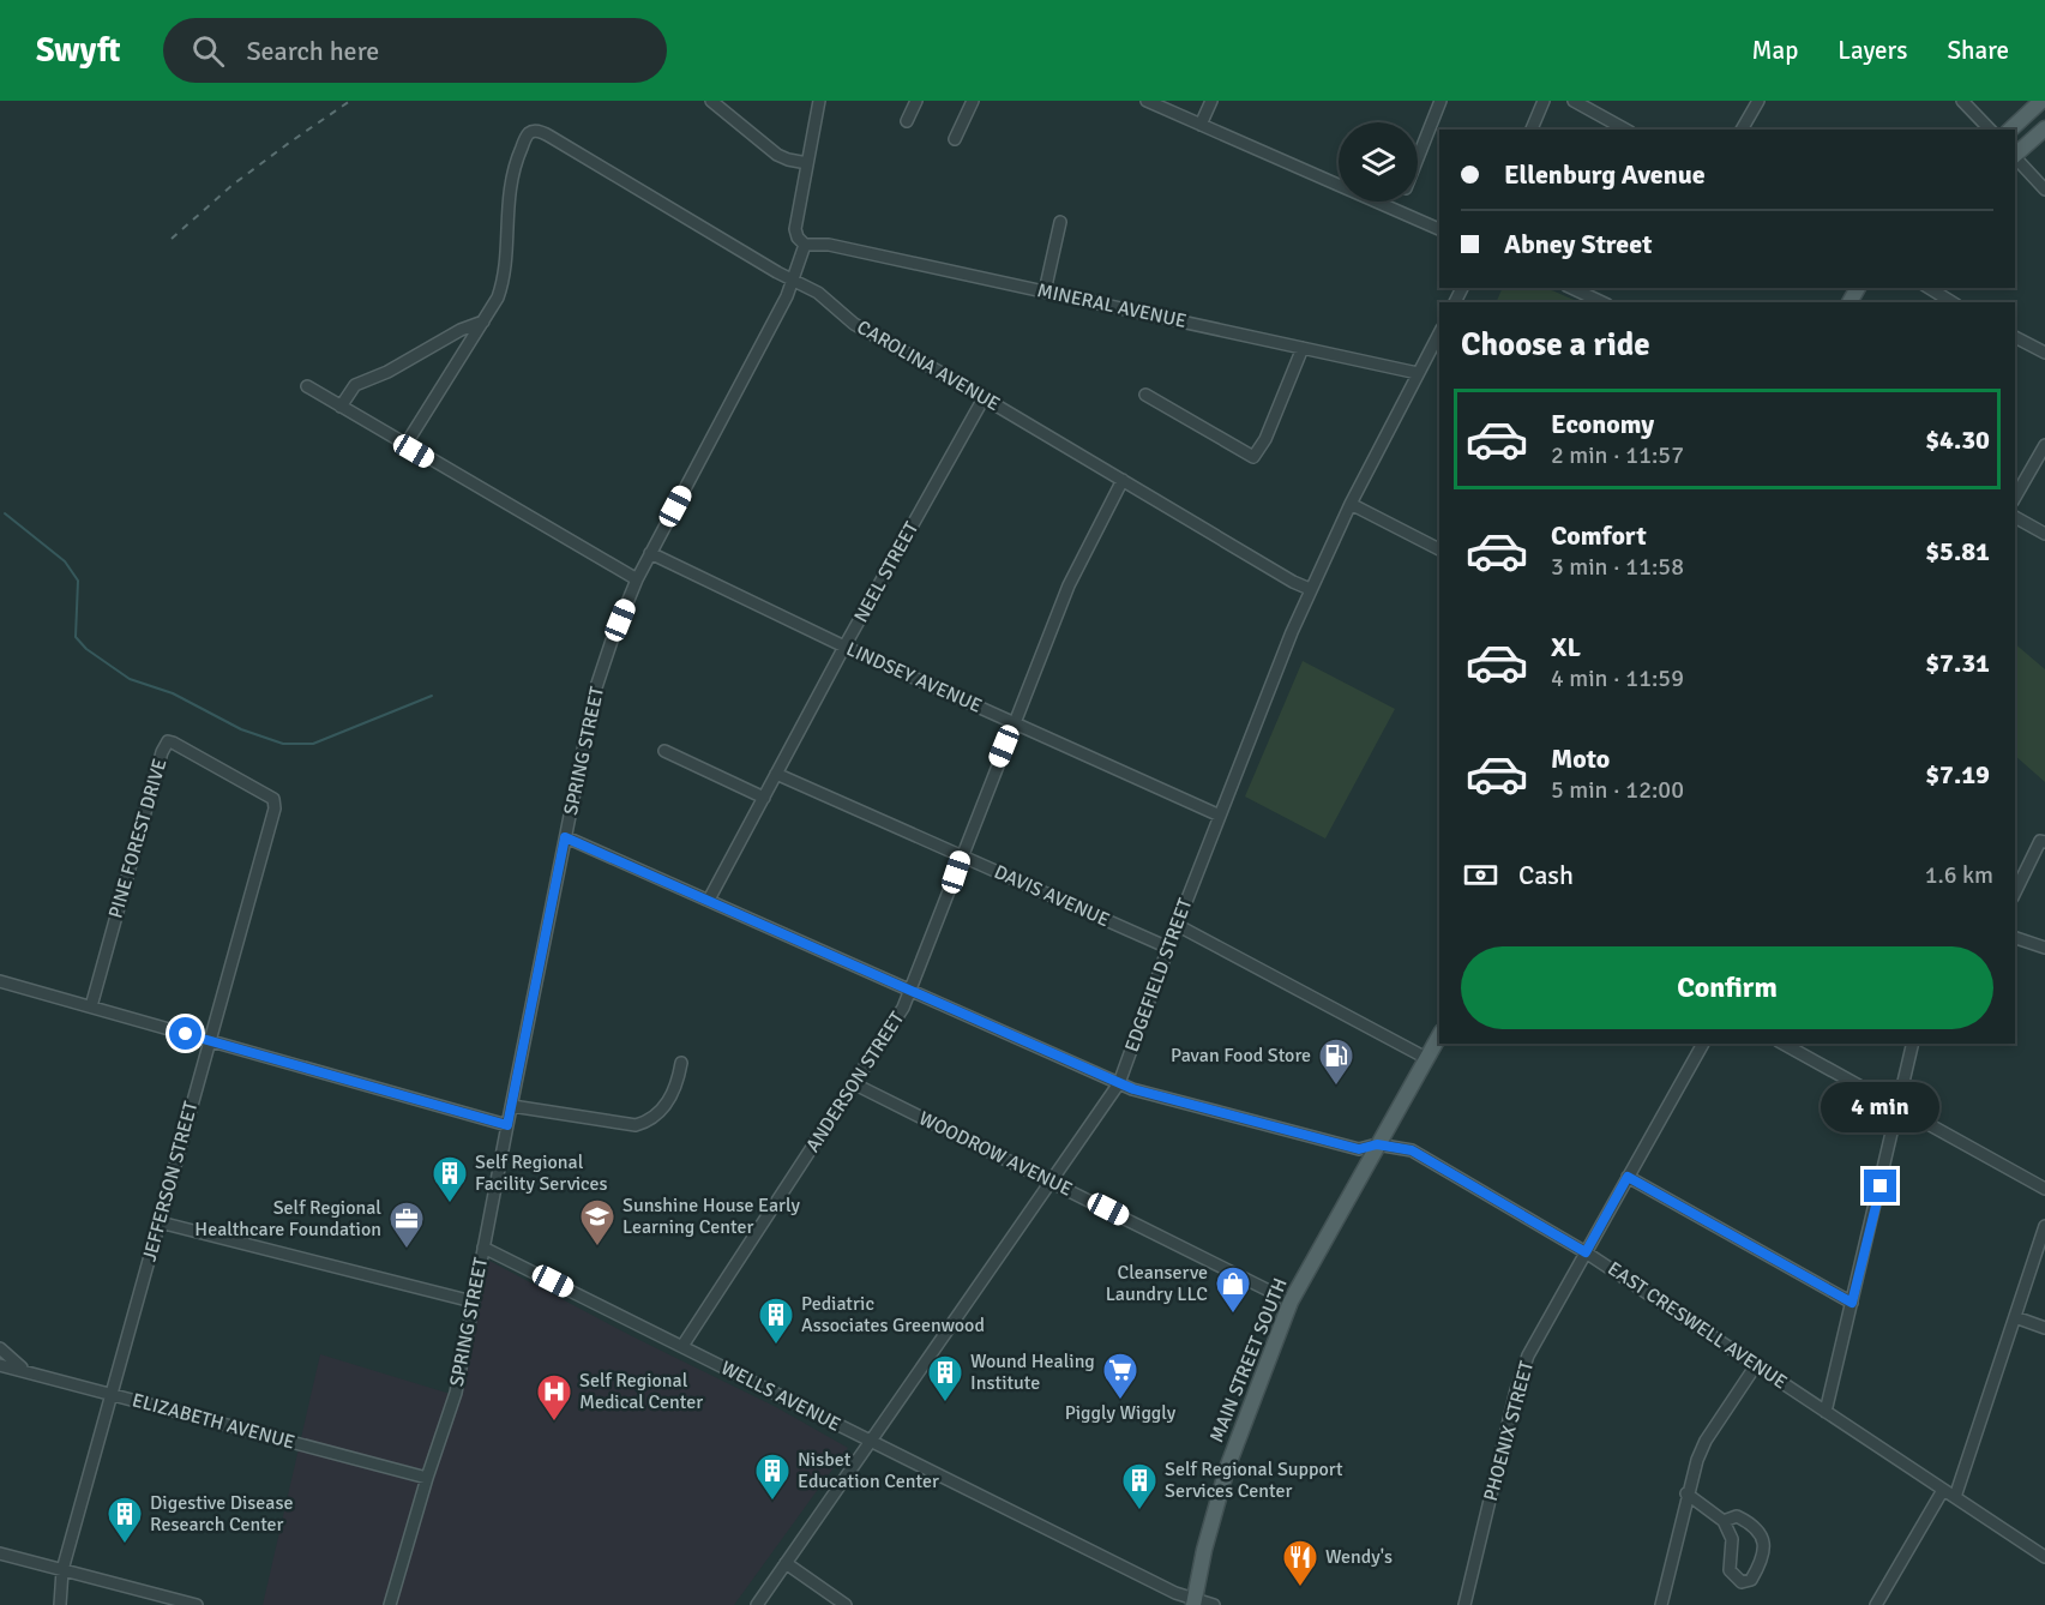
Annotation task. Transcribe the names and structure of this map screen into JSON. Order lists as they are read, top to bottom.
{
  "streets": {
    "main road": ["MAIN STREET SOUTH"],
    "street": [
      "MINERAL AVENUE",
      "CAROLINA AVENUE",
      "NEEL STREET",
      "LINDSEY AVENUE",
      "SPRING STREET",
      "PINE FOREST DRIVE",
      "DAVIS AVENUE",
      "EDGEFIELD STREET",
      "ANDERSON STREET",
      "WOODROW AVENUE",
      "JEFFERSON STREET",
      "EAST CRESWELL AVENUE",
      "WELLS AVENUE",
      "ELIZABETH AVENUE",
      "PHOENIX STREET"
    ]
  },
  "crossings": [
    ["MINERAL AVENUE", "SPRING STREET"],
    ["MINERAL AVENUE", "EDGEFIELD STREET"],
    ["CAROLINA AVENUE", "NEEL STREET"],
    ["CAROLINA AVENUE", "SPRING STREET"],
    ["CAROLINA AVENUE", "EDGEFIELD STREET"],
    ["CAROLINA AVENUE", "ANDERSON STREET"],
    ["NEEL STREET", "LINDSEY AVENUE"],
    ["NEEL STREET", "DAVIS AVENUE"],
    ["NEEL STREET", "EAST CRESWELL AVENUE"],
    ["LINDSEY AVENUE", "SPRING STREET"],
    ["LINDSEY AVENUE", "EDGEFIELD STREET"],
    ["LINDSEY AVENUE", "ANDERSON STREET"],
    ["SPRING STREET", "EAST CRESWELL AVENUE"],
    ["SPRING STREET", "WELLS AVENUE"],
    ["SPRING STREET", "ELIZABETH AVENUE"],
    ["PINE FOREST DRIVE", "JEFFERSON STREET"],
    ["DAVIS AVENUE", "EDGEFIELD STREET"],
    ["DAVIS AVENUE", "ANDERSON STREET"],
    ["EDGEFIELD STREET", "WOODROW AVENUE"],
    ["EDGEFIELD STREET", "EAST CRESWELL AVENUE"],
    ["EDGEFIELD STREET", "WELLS AVENUE"],
    ["ANDERSON STREET", "WOODROW AVENUE"],
    ["ANDERSON STREET", "EAST CRESWELL AVENUE"],
    ["ANDERSON STREET", "WELLS AVENUE"],
    ["WOODROW AVENUE", "MAIN STREET SOUTH"],
    ["JEFFERSON STREET", "ELIZABETH AVENUE"],
    ["EAST CRESWELL AVENUE", "MAIN STREET SOUTH"],
    ["EAST CRESWELL AVENUE", "PHOENIX STREET"],
    ["MAIN STREET SOUTH", "WELLS AVENUE"]
  ],
  "places": {
    "fuel station": ["Pavan Food Store"],
    "building": [
      "Self Regional Facility Services",
      "Pediatric Associates Greenwood",
      "Wound Healing Institute",
      "Nisbet Education Center",
      "Self Regional Support Services Center",
      "Digestive Disease Research Center"
    ],
    "school or university": ["Sunshine House Early Learning Center"],
    "office": ["Self Regional Healthcare Foundation"],
    "shop": ["Cleanserve Laundry LLC"],
    "supermarket": ["Piggly Wiggly"],
    "hospital": ["Self Regional Medical Center"],
    "restaurant": ["Wendy's"]
  },
  "page": {
    "header": "Swyft",
    "search": "Search here",
    "nav": ["Map", "Layers", "Share"],
    "banner": ["Ellenburg Avenue", "Abney Street"],
    "heading": "Choose a ride",
    "list": [
      {
        "name": "Economy",
        "note": "2 min · 11:57",
        "value": "$4.30"
      },
      {
        "name": "Comfort",
        "note": "3 min · 11:58",
        "value": "$5.81"
      },
      {
        "name": "XL",
        "note": "4 min · 11:59",
        "value": "$7.31"
      },
      {
        "name": "Moto",
        "note": "5 min · 12:00",
        "value": "$7.19"
      }
    ],
    "pay": ["Cash", "1.6 km"],
    "buttons": "Confirm",
    "bubble": "4 min"
  }
}
